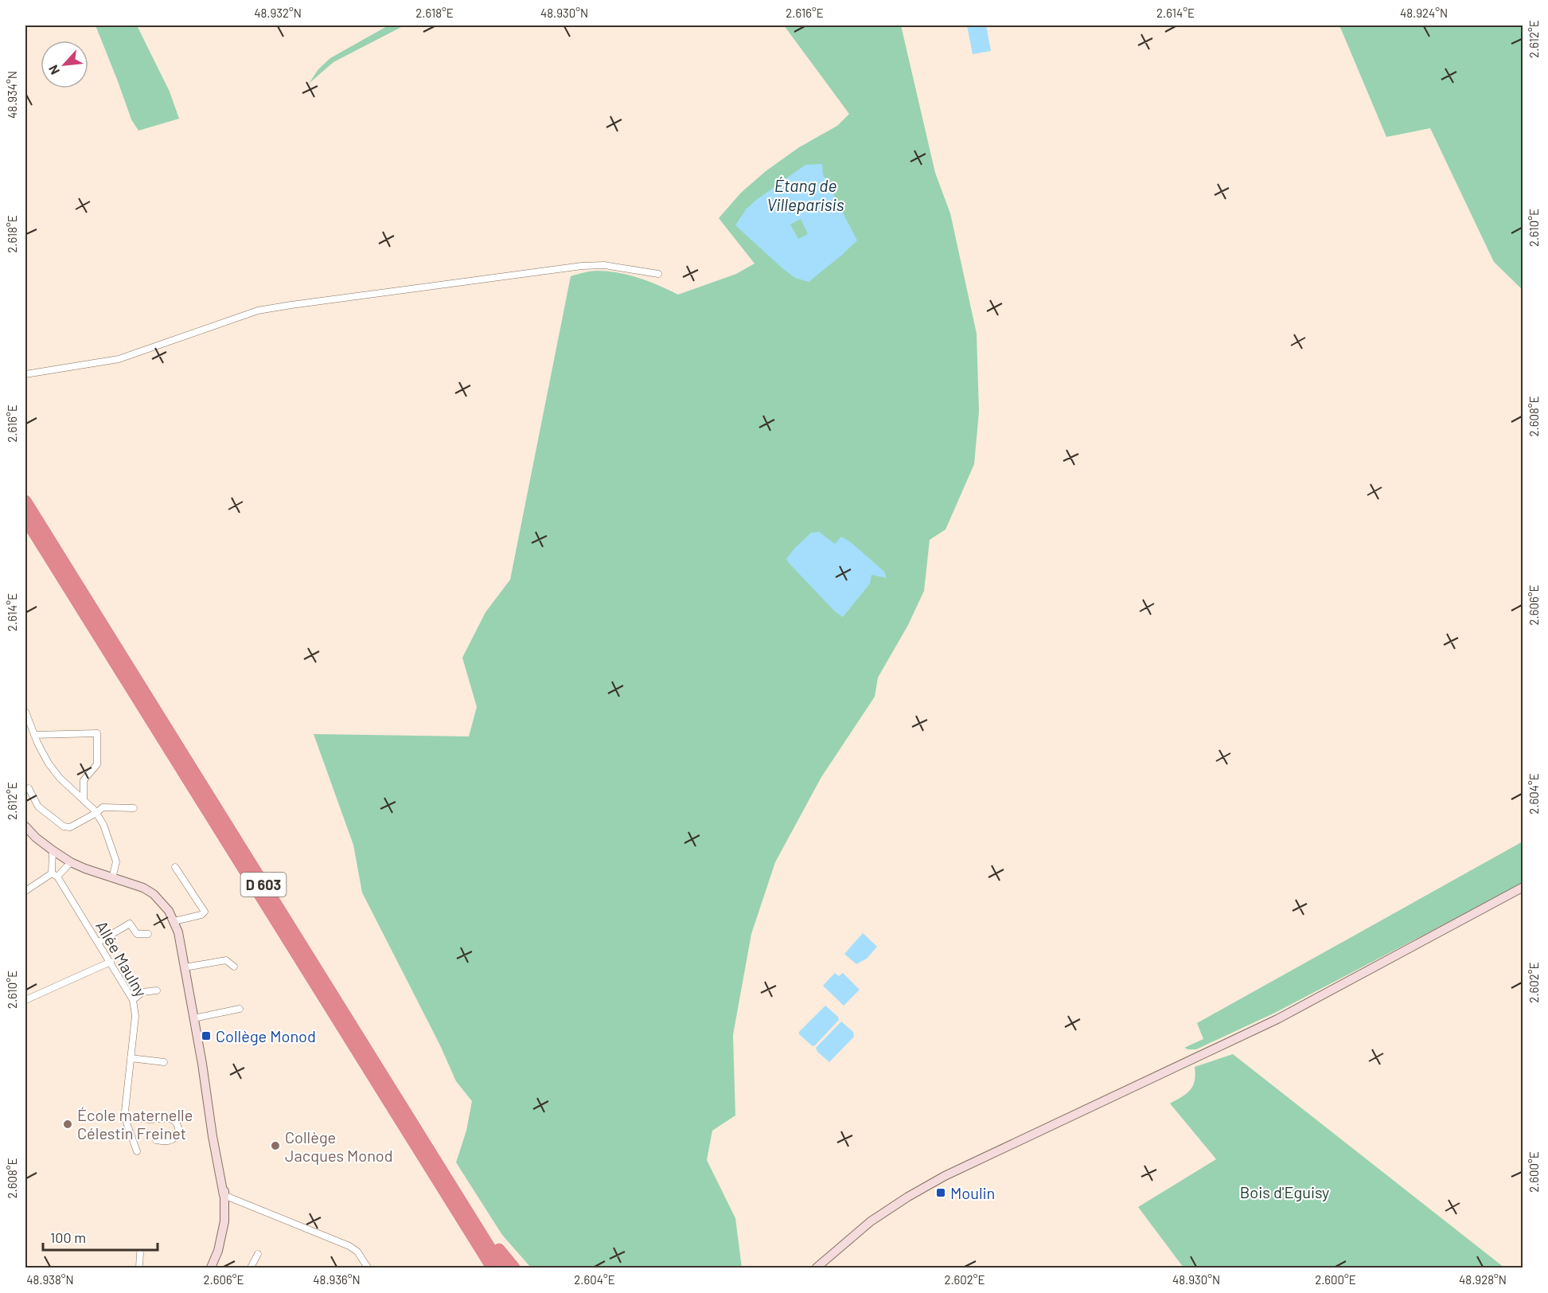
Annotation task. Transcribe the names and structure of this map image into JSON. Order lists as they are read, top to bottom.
{
  "streets": {
    "highway": ["D 603"],
    "street": ["Allée Maulny"]
  },
  "water": ["Étang de Villeparisis"],
  "parks": ["Bois d'Eguisy"],
  "places": {
    "transit": ["Collège Monod", "Moulin"],
    "other": ["École maternelle Célestin Freinet", "Collège Jacques Monod"]
  },
  "scale_bar": "100 m",
  "north": "bottom left",
  "coordinates": [
    "48.932°N",
    "2.618°E",
    "48.930°N",
    "2.616°E",
    "2.614°E",
    "48.924°N",
    "2.612°E",
    "48.934°N",
    "2.610°E",
    "2.608°E",
    "2.606°E",
    "2.604°E",
    "2.602°E",
    "2.600°E",
    "48.938°N",
    "48.936°N",
    "48.928°N"
  ]
}
